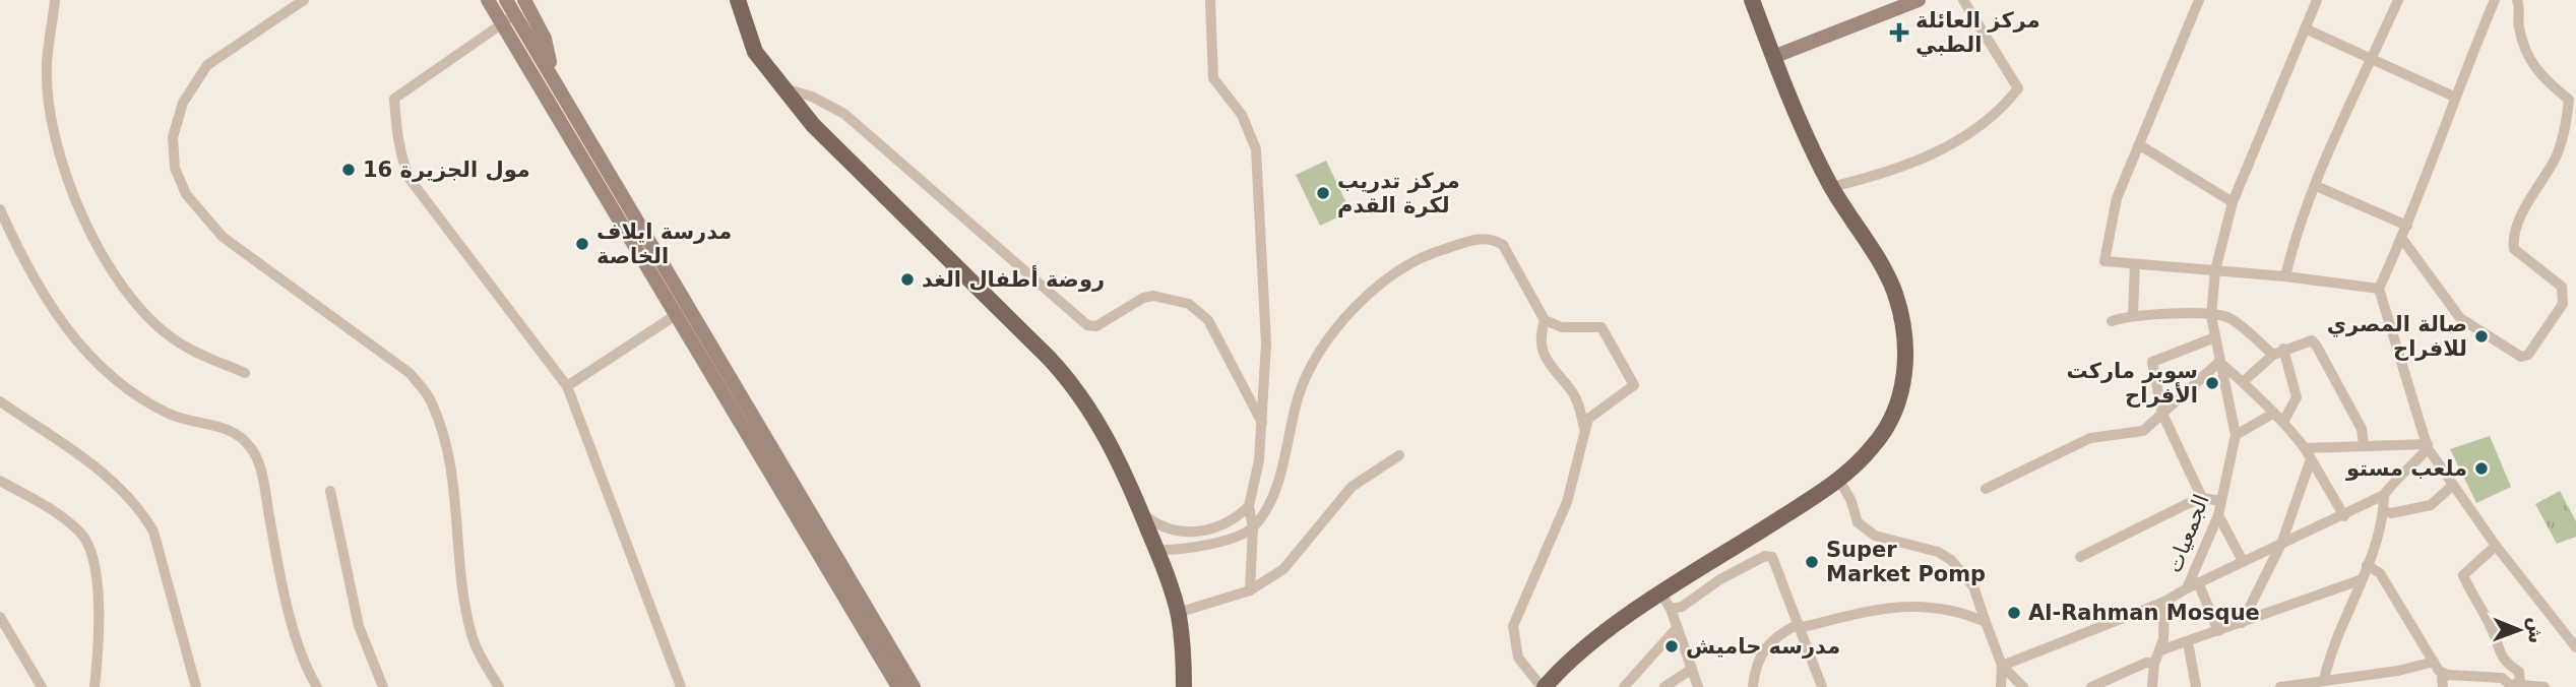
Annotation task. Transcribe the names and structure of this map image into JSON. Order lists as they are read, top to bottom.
{
  "streets": {
    "street": ["الجمعيات"]
  },
  "places": {
    "health": ["مركز العائلة الطبي"],
    "other": [
      "مول الجزيرة 16",
      "مركز تدريب لكرة القدم",
      "مدرسة ايلاف الخاصة",
      "روضة أطفال الغد",
      "صالة المصري للافراح",
      "سوبر ماركت الأفراح",
      "ملعب مستو",
      "Super Market Pomp",
      "Al-Rahman Mosque",
      "مدرسه حاميش"
    ]
  },
  "north": "right"
}
